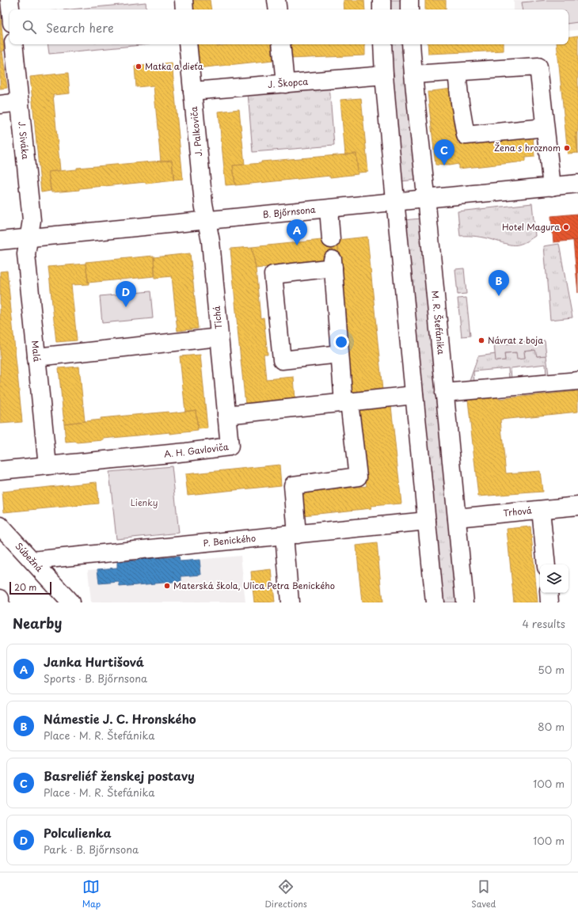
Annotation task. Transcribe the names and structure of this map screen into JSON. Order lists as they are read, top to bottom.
{
  "streets": {
    "street": [
      "J. Škopca",
      "J. Palkoviča",
      "J. Siváka",
      "B. Bjőrnsona",
      "Tichá",
      "M. R. Štefánika",
      "Malá",
      "A. H. Gavloviča",
      "Trhová",
      "P. Benického",
      "Súbežná"
    ]
  },
  "crossings": [
    ["J. Škopca", "J. Palkoviča"],
    ["J. Palkoviča", "B. Bjőrnsona"],
    ["J. Palkoviča", "Tichá"],
    ["J. Siváka", "B. Bjőrnsona"],
    ["J. Siváka", "Malá"],
    ["B. Bjőrnsona", "Tichá"],
    ["B. Bjőrnsona", "M. R. Štefánika"],
    ["B. Bjőrnsona", "Malá"],
    ["Tichá", "A. H. Gavloviča"],
    ["M. R. Štefánika", "Trhová"],
    ["Malá", "A. H. Gavloviča"],
    ["P. Benického", "Súbežná"]
  ],
  "parks": ["Lienky"],
  "places": [
    "Matka a dieťa",
    "Žena s hroznom",
    "Hotel Magura",
    "Návrat z boja",
    "Materská škola, Ulica Petra Benického"
  ],
  "scale_bar": "20 m",
  "page": {
    "search": "Search here",
    "pins": [
      "C",
      "A",
      "B",
      "D"
    ],
    "scale": "20 m",
    "heading": ["Nearby", "4 results"],
    "list": [
      {
        "mark": "A",
        "name": "Janka Hurtišová",
        "note": "Sports · B. Bjőrnsona",
        "value": "50 m"
      },
      {
        "mark": "B",
        "name": "Námestie J. C. Hronského",
        "note": "Place · M. R. Štefánika",
        "value": "80 m"
      },
      {
        "mark": "C",
        "name": "Basreliéf ženskej postavy",
        "note": "Place · M. R. Štefánika",
        "value": "100 m"
      },
      {
        "mark": "D",
        "name": "Polculienka",
        "note": "Park · B. Bjőrnsona",
        "value": "100 m"
      }
    ],
    "nav": ["Map", "Directions", "Saved"]
  }
}
